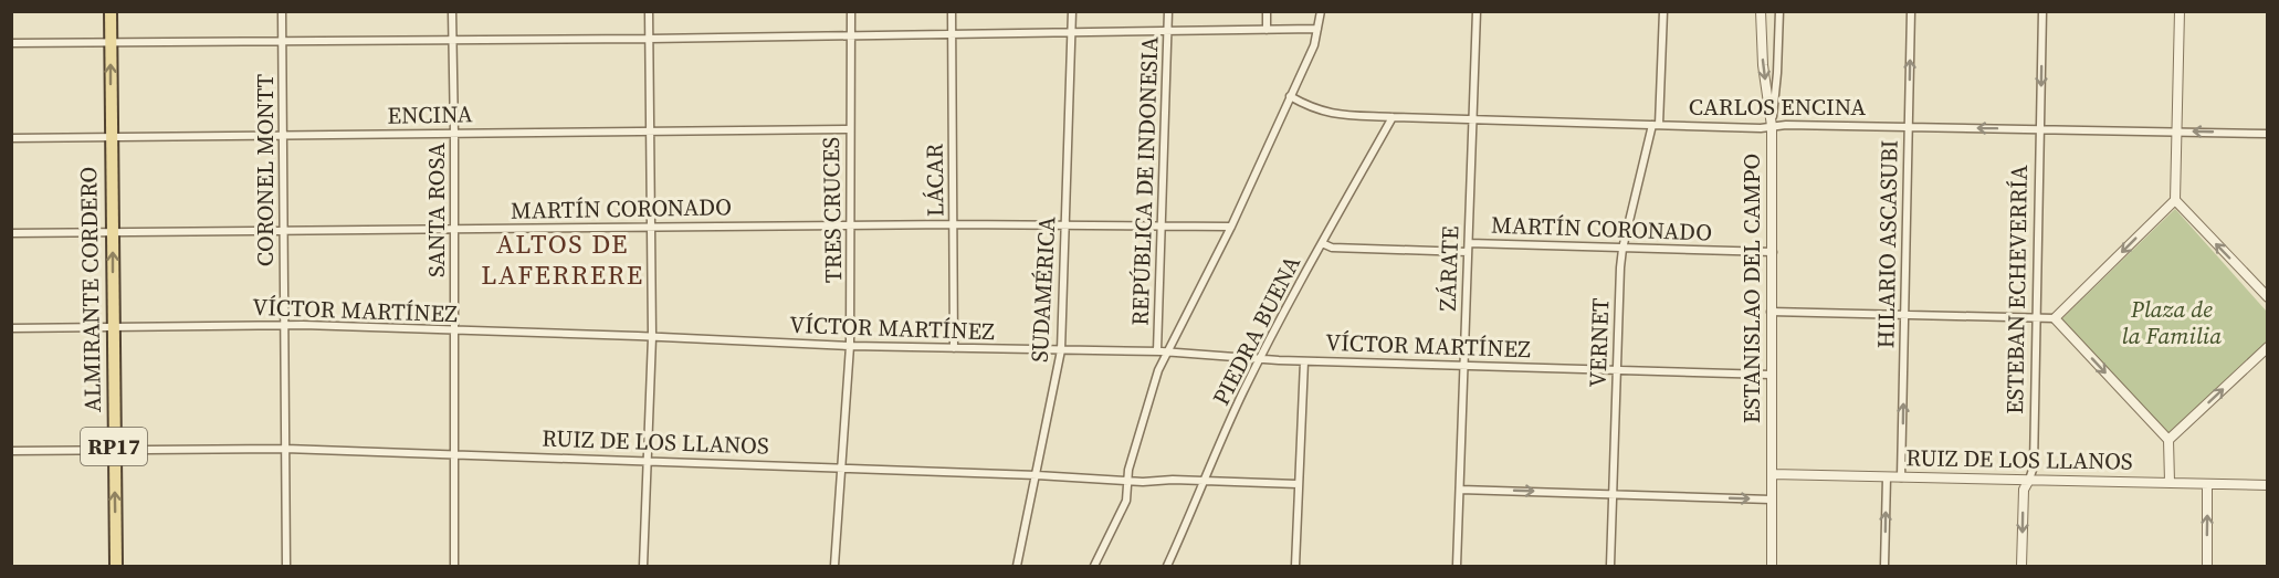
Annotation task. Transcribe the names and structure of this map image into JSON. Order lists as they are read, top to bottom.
{
  "streets": {
    "main road": ["ALMIRANTE CORDERO", "RP17"],
    "street": [
      "CARLOS ENCINA",
      "ENCINA",
      "CORONEL MONTT",
      "LÁCAR",
      "REPÚBLICA DE INDONESIA",
      "MARTÍN CORONADO",
      "SANTA ROSA",
      "TRES CRUCES",
      "HILARIO ASCASUBI",
      "ZÁRATE",
      "ESTANISLAO DEL CAMPO",
      "SUDAMÉRICA",
      "ESTEBAN ECHEVERRÍA",
      "VÍCTOR MARTÍNEZ",
      "PIEDRA BUENA",
      "VERNET",
      "RUIZ DE LOS LLANOS"
    ]
  },
  "crossings": [
    ["CARLOS ENCINA", "HILARIO ASCASUBI"],
    ["CARLOS ENCINA", "ZÁRATE"],
    ["CARLOS ENCINA", "ESTANISLAO DEL CAMPO"],
    ["CARLOS ENCINA", "ESTEBAN ECHEVERRÍA"],
    ["CARLOS ENCINA", "PIEDRA BUENA"],
    ["CARLOS ENCINA", "VERNET"],
    ["ENCINA", "CORONEL MONTT"],
    ["ENCINA", "SANTA ROSA"],
    ["ENCINA", "TRES CRUCES"],
    ["ENCINA", "ALMIRANTE CORDERO"],
    ["CORONEL MONTT", "MARTÍN CORONADO"],
    ["CORONEL MONTT", "VÍCTOR MARTÍNEZ"],
    ["CORONEL MONTT", "RUIZ DE LOS LLANOS"],
    ["LÁCAR", "MARTÍN CORONADO"],
    ["LÁCAR", "VÍCTOR MARTÍNEZ"],
    ["REPÚBLICA DE INDONESIA", "MARTÍN CORONADO"],
    ["REPÚBLICA DE INDONESIA", "VÍCTOR MARTÍNEZ"],
    ["MARTÍN CORONADO", "SANTA ROSA"],
    ["MARTÍN CORONADO", "TRES CRUCES"],
    ["MARTÍN CORONADO", "ZÁRATE"],
    ["MARTÍN CORONADO", "ESTANISLAO DEL CAMPO"],
    ["MARTÍN CORONADO", "ALMIRANTE CORDERO"],
    ["MARTÍN CORONADO", "SUDAMÉRICA"],
    ["MARTÍN CORONADO", "PIEDRA BUENA"],
    ["MARTÍN CORONADO", "VERNET"],
    ["SANTA ROSA", "VÍCTOR MARTÍNEZ"],
    ["SANTA ROSA", "RUIZ DE LOS LLANOS"],
    ["TRES CRUCES", "VÍCTOR MARTÍNEZ"],
    ["TRES CRUCES", "RUIZ DE LOS LLANOS"],
    ["HILARIO ASCASUBI", "RUIZ DE LOS LLANOS"],
    ["ZÁRATE", "VÍCTOR MARTÍNEZ"],
    ["ESTANISLAO DEL CAMPO", "VÍCTOR MARTÍNEZ"],
    ["ESTANISLAO DEL CAMPO", "RUIZ DE LOS LLANOS"],
    ["ALMIRANTE CORDERO", "VÍCTOR MARTÍNEZ"],
    ["ALMIRANTE CORDERO", "RUIZ DE LOS LLANOS"],
    ["SUDAMÉRICA", "VÍCTOR MARTÍNEZ"],
    ["SUDAMÉRICA", "RUIZ DE LOS LLANOS"],
    ["ESTEBAN ECHEVERRÍA", "RUIZ DE LOS LLANOS"],
    ["VÍCTOR MARTÍNEZ", "PIEDRA BUENA"],
    ["VÍCTOR MARTÍNEZ", "VERNET"],
    ["PIEDRA BUENA", "RUIZ DE LOS LLANOS"]
  ],
  "one_way": ["HILARIO ASCASUBI", "ALMIRANTE CORDERO", "ESTEBAN ECHEVERRÍA"],
  "districts": ["ALTOS DE LAFERRERE"],
  "parks": ["Plaza de la Familia"]
}
